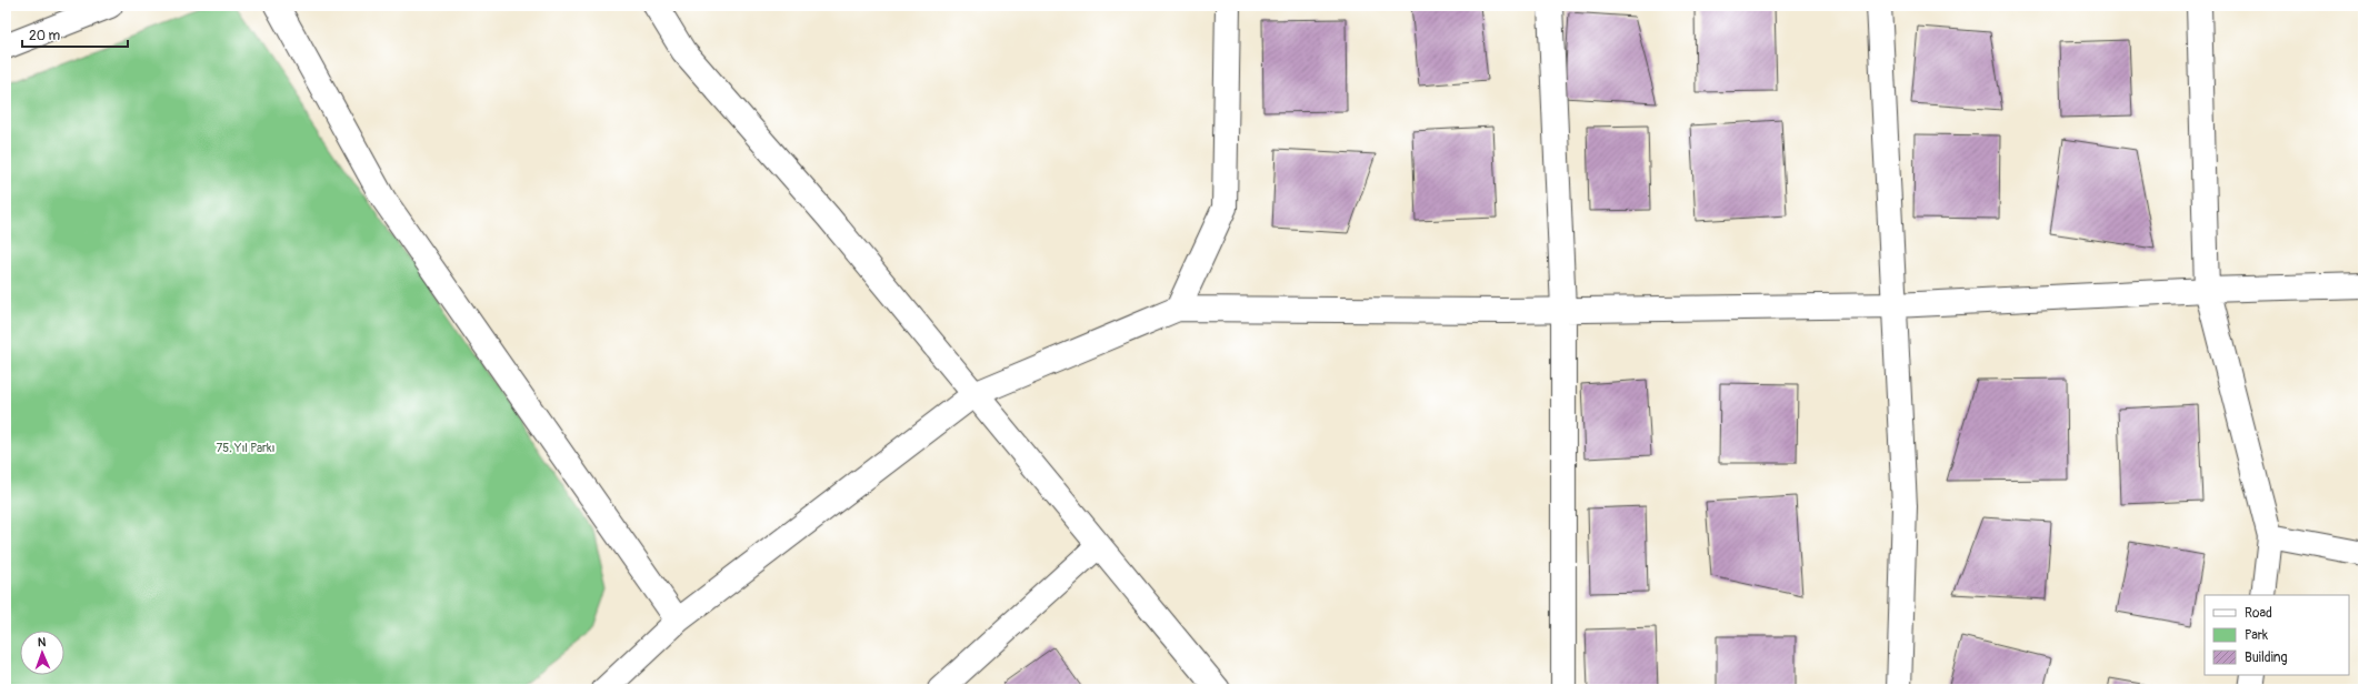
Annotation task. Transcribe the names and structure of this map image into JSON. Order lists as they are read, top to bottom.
{
  "parks": ["75. Yıl Parkı"],
  "legend": ["Road", "Park", "Building"],
  "scale_bar": "20 m",
  "north": "top"
}
